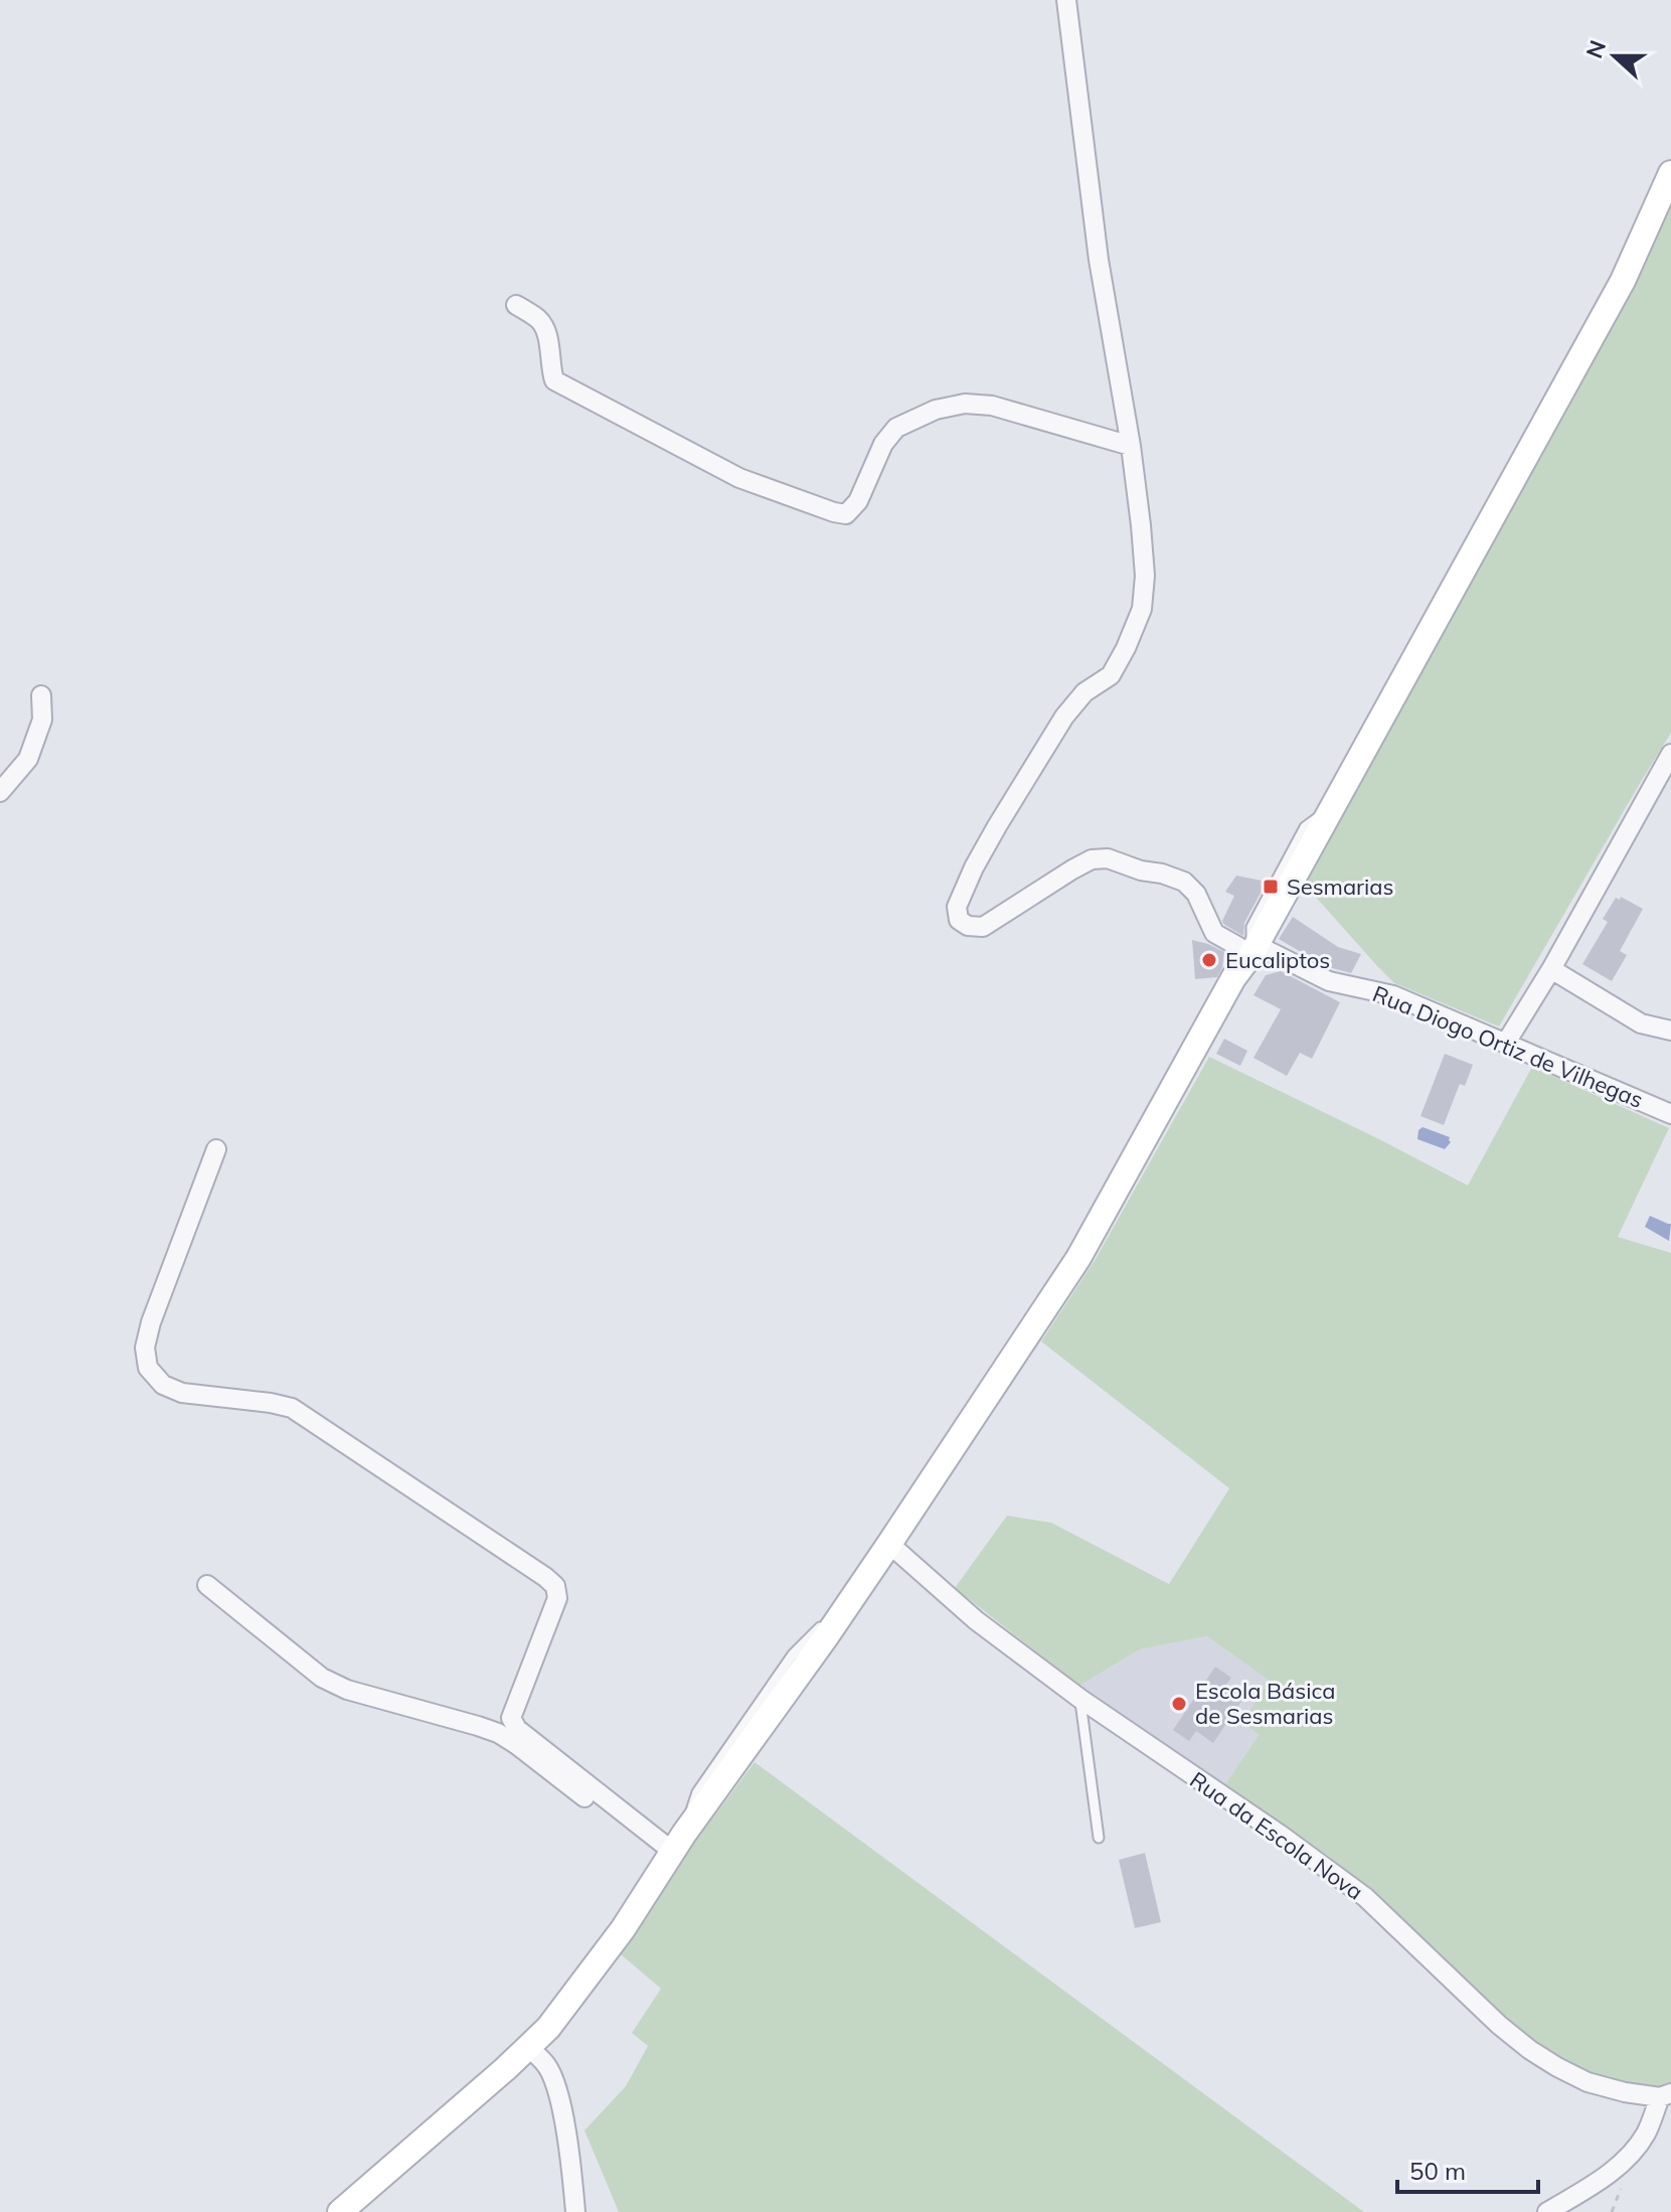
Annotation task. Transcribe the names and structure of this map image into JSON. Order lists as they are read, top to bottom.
{
  "streets": {
    "street": ["Rua Diogo Ortiz de Vilhegas", "Rua da Escola Nova"]
  },
  "places": {
    "transit": ["Sesmarias"],
    "other": ["Eucaliptos", "Escola Básica de Sesmarias"]
  },
  "scale_bar": "50 m",
  "north": "left"
}
